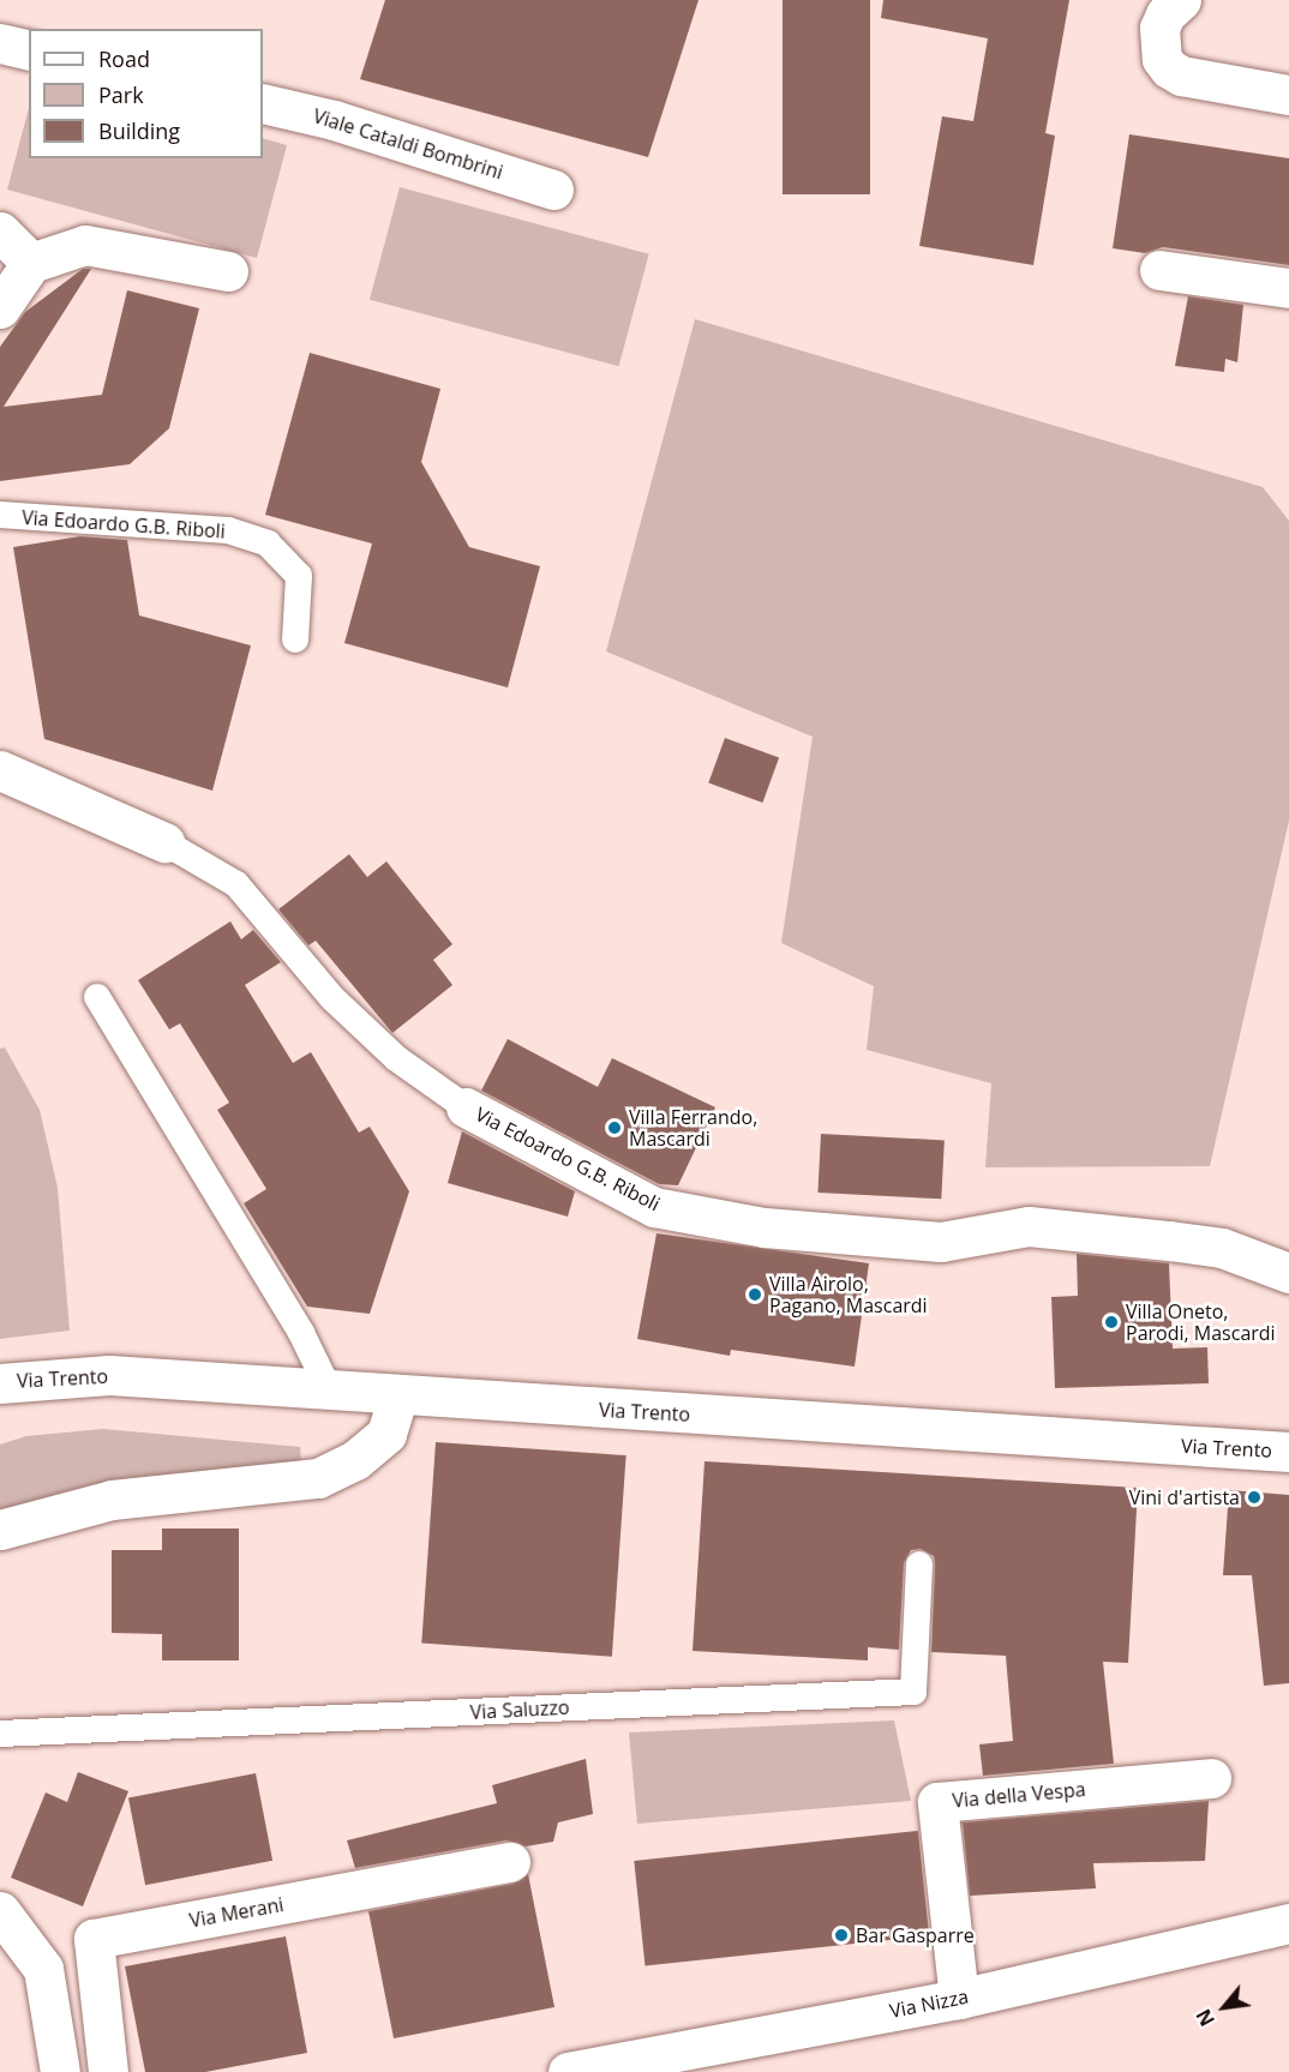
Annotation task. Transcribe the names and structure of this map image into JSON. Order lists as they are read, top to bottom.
{
  "streets": {
    "street": [
      "Viale Cataldi Bombrini",
      "Via Edoardo G.B. Riboli",
      "Via Trento",
      "Via della Vespa",
      "Via Merani",
      "Via Nizza"
    ],
    "lane": ["Via Saluzzo"]
  },
  "crossings": [
    ["Via della Vespa", "Via Nizza"]
  ],
  "places": [
    "Villa Ferrando, Mascardi",
    "Villa Airolo, Pagano, Mascardi",
    "Villa Oneto, Parodi, Mascardi",
    "Vini d'artista",
    "Bar Gasparre"
  ],
  "legend": ["Road", "Park", "Building"],
  "north": "bottom left"
}
